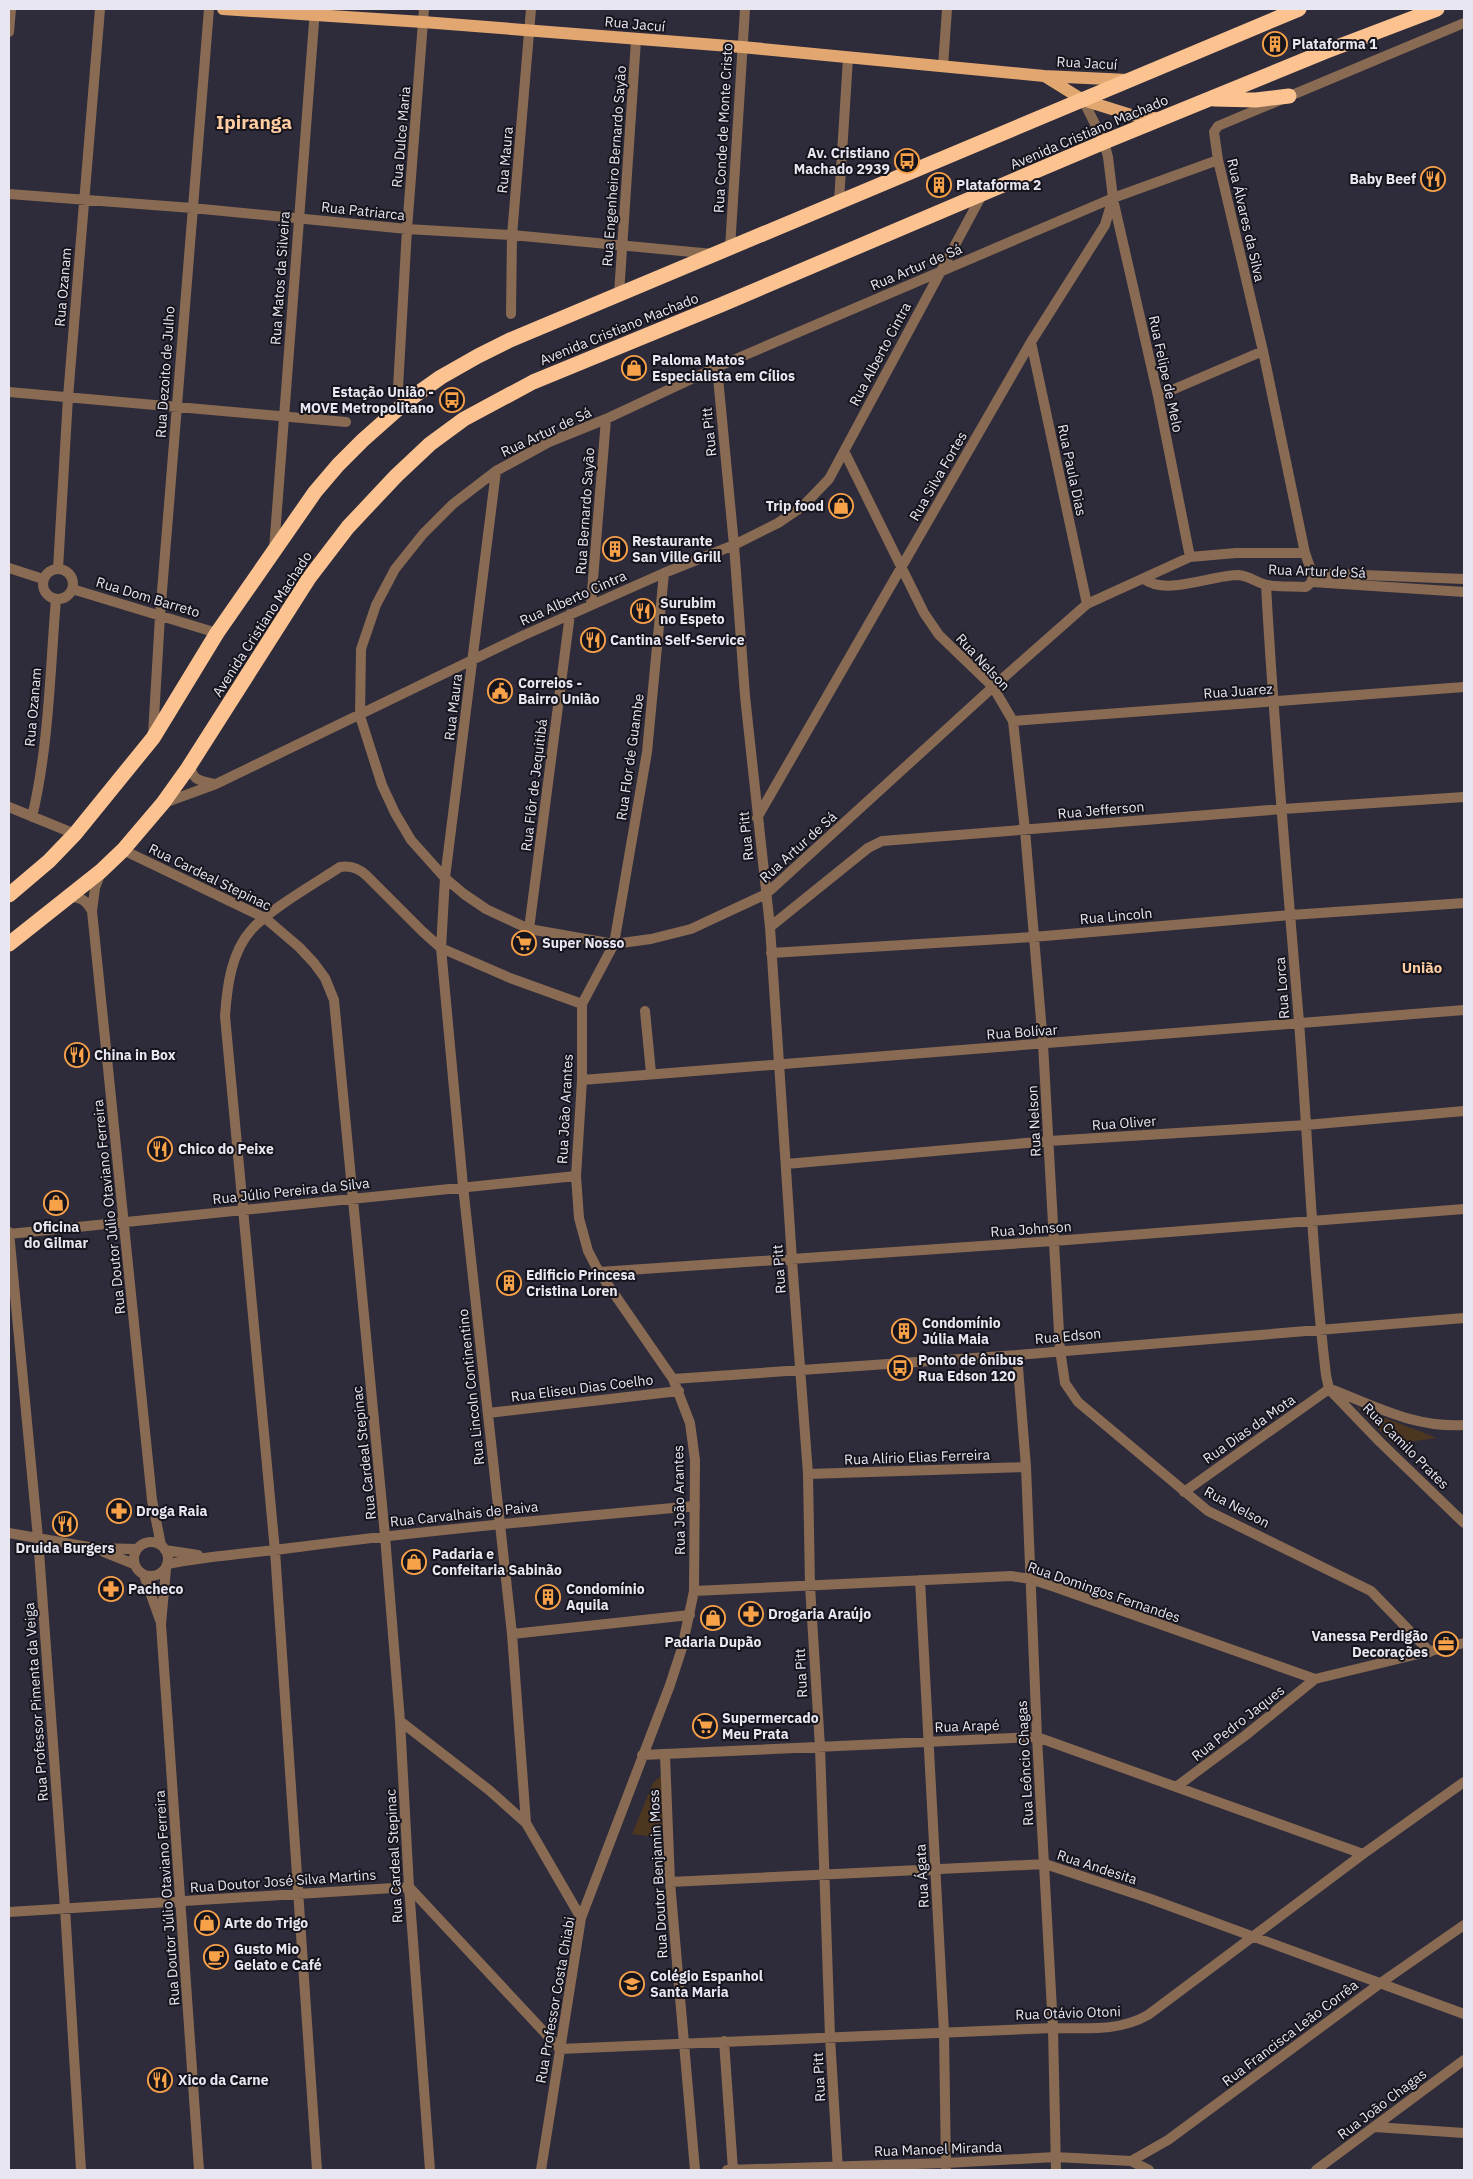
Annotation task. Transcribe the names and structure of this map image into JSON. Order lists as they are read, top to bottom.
{
  "streets": {
    "highway": ["Avenida Cristiano Machado"],
    "main road": ["Rua Jacuí"],
    "street": [
      "Rua Conde de Monte Cristo",
      "Rua Dulce Maria",
      "Rua Maura",
      "Rua Engenheiro Bernardo Sayão",
      "Rua Patriarca",
      "Rua Álvares da Silva",
      "Rua Artur de Sá",
      "Rua Matos da Silveira",
      "Rua Ozanam",
      "Rua Alberto Cintra",
      "Rua Dezoito de Julho",
      "Rua Felipe de Melo",
      "Rua Pitt",
      "Rua Paula Dias",
      "Rua Silva Fortes",
      "Rua Bernardo Sayão",
      "Rua Dom Barreto",
      "Rua Nelson",
      "Rua Juarez",
      "Rua Flor de Guambe",
      "Rua Flôr de Jequitibá",
      "Rua Jefferson",
      "Rua Cardeal Stepinac",
      "Rua Lincoln",
      "Rua Lorca",
      "Rua Bolívar",
      "Rua João Arantes",
      "Rua Oliver",
      "Rua Júlio Pereira da Silva",
      "Rua Doutor Júlio Otaviano Ferreira",
      "Rua Johnson",
      "Rua Edson",
      "Rua Lincoln Continentino",
      "Rua Eliseu Dias Coelho",
      "Rua Dias da Mota",
      "Rua Camilo Prates",
      "Rua Alírio Elias Ferreira",
      "Rua Carvalhais de Paiva",
      "Rua Domingos Fernandes",
      "Rua Professor Pimenta da Veiga",
      "Rua Pedro Jaques",
      "Rua Arapé",
      "Rua Leôncio Chagas",
      "Rua Andesita",
      "Rua Doutor Benjamin Moss",
      "Rua Ágata",
      "Rua Doutor José Silva Martins",
      "Rua Professor Costa Chiabi",
      "Rua Otávio Otoni",
      "Rua Francisca Leão Corrêa",
      "Rua João Chagas",
      "Rua Manoel Miranda"
    ]
  },
  "crossings": [
    ["Rua Jacuí", "Rua Conde de Monte Cristo"],
    ["Rua Jacuí", "Avenida Cristiano Machado"],
    ["Rua Jacuí", "Rua Dulce Maria"],
    ["Rua Jacuí", "Rua Maura"],
    ["Rua Jacuí", "Rua Engenheiro Bernardo Sayão"],
    ["Rua Jacuí", "Rua Matos da Silveira"],
    ["Avenida Cristiano Machado", "Rua Alberto Cintra"],
    ["Avenida Cristiano Machado", "Rua Silva Fortes"],
    ["Avenida Cristiano Machado", "Rua Cardeal Stepinac"],
    ["Avenida Cristiano Machado", "Rua Doutor Júlio Otaviano Ferreira"],
    ["Rua Dulce Maria", "Rua Patriarca"],
    ["Rua Maura", "Rua Patriarca"],
    ["Rua Maura", "Rua Artur de Sá"],
    ["Rua Maura", "Rua Alberto Cintra"],
    ["Rua Maura", "Rua Lincoln Continentino"],
    ["Rua Engenheiro Bernardo Sayão", "Rua Patriarca"],
    ["Rua Patriarca", "Rua Matos da Silveira"],
    ["Rua Patriarca", "Rua Ozanam"],
    ["Rua Patriarca", "Rua Dezoito de Julho"],
    ["Rua Álvares da Silva", "Rua Artur de Sá"],
    ["Rua Artur de Sá", "Rua Alberto Cintra"],
    ["Rua Artur de Sá", "Rua Felipe de Melo"],
    ["Rua Artur de Sá", "Rua Pitt"],
    ["Rua Artur de Sá", "Rua Paula Dias"],
    ["Rua Artur de Sá", "Rua Silva Fortes"],
    ["Rua Artur de Sá", "Rua Bernardo Sayão"],
    ["Rua Artur de Sá", "Rua Nelson"],
    ["Rua Artur de Sá", "Rua Flor de Guambe"],
    ["Rua Artur de Sá", "Rua Flôr de Jequitibá"],
    ["Rua Artur de Sá", "Rua Lorca"],
    ["Rua Artur de Sá", "Rua João Arantes"],
    ["Rua Ozanam", "Rua Dom Barreto"],
    ["Rua Alberto Cintra", "Rua Pitt"],
    ["Rua Alberto Cintra", "Rua Bernardo Sayão"],
    ["Rua Alberto Cintra", "Rua Nelson"],
    ["Rua Alberto Cintra", "Rua Flor de Guambe"],
    ["Rua Alberto Cintra", "Rua Flôr de Jequitibá"],
    ["Rua Dezoito de Julho", "Rua Dom Barreto"],
    ["Rua Felipe de Melo", "Rua Silva Fortes"],
    ["Rua Pitt", "Rua Silva Fortes"],
    ["Rua Pitt", "Rua Jefferson"],
    ["Rua Pitt", "Rua Lincoln"],
    ["Rua Pitt", "Rua Bolívar"],
    ["Rua Pitt", "Rua Oliver"],
    ["Rua Pitt", "Rua Johnson"],
    ["Rua Pitt", "Rua Edson"],
    ["Rua Pitt", "Rua Alírio Elias Ferreira"],
    ["Rua Pitt", "Rua Domingos Fernandes"],
    ["Rua Pitt", "Rua Arapé"],
    ["Rua Pitt", "Rua Andesita"],
    ["Rua Pitt", "Rua Otávio Otoni"],
    ["Rua Pitt", "Rua Manoel Miranda"],
    ["Rua Paula Dias", "Rua Silva Fortes"],
    ["Rua Silva Fortes", "Rua Nelson"],
    ["Rua Nelson", "Rua Juarez"],
    ["Rua Nelson", "Rua Jefferson"],
    ["Rua Nelson", "Rua Lincoln"],
    ["Rua Nelson", "Rua Bolívar"],
    ["Rua Nelson", "Rua Oliver"],
    ["Rua Nelson", "Rua Johnson"],
    ["Rua Nelson", "Rua Edson"],
    ["Rua Nelson", "Rua Dias da Mota"],
    ["Rua Juarez", "Rua Lorca"],
    ["Rua Flor de Guambe", "Rua João Arantes"],
    ["Rua Jefferson", "Rua Lorca"],
    ["Rua Cardeal Stepinac", "Rua Júlio Pereira da Silva"],
    ["Rua Cardeal Stepinac", "Rua Carvalhais de Paiva"],
    ["Rua Cardeal Stepinac", "Rua Doutor José Silva Martins"],
    ["Rua Lincoln", "Rua Lorca"],
    ["Rua Lorca", "Rua Bolívar"],
    ["Rua Lorca", "Rua Oliver"],
    ["Rua Lorca", "Rua Johnson"],
    ["Rua Lorca", "Rua Edson"],
    ["Rua Lorca", "Rua Dias da Mota"],
    ["Rua Lorca", "Rua Camilo Prates"],
    ["Rua Bolívar", "Rua João Arantes"],
    ["Rua João Arantes", "Rua Júlio Pereira da Silva"],
    ["Rua João Arantes", "Rua Johnson"],
    ["Rua João Arantes", "Rua Edson"],
    ["Rua João Arantes", "Rua Eliseu Dias Coelho"],
    ["Rua João Arantes", "Rua Carvalhais de Paiva"],
    ["Rua João Arantes", "Rua Domingos Fernandes"],
    ["Rua João Arantes", "Rua Arapé"],
    ["Rua João Arantes", "Rua Professor Costa Chiabi"],
    ["Rua Júlio Pereira da Silva", "Rua Doutor Júlio Otaviano Ferreira"],
    ["Rua Júlio Pereira da Silva", "Rua Lincoln Continentino"],
    ["Rua Júlio Pereira da Silva", "Rua Professor Pimenta da Veiga"],
    ["Rua Doutor Júlio Otaviano Ferreira", "Rua Carvalhais de Paiva"],
    ["Rua Doutor Júlio Otaviano Ferreira", "Rua Doutor José Silva Martins"],
    ["Rua Edson", "Rua Leôncio Chagas"],
    ["Rua Lincoln Continentino", "Rua Eliseu Dias Coelho"],
    ["Rua Lincoln Continentino", "Rua Carvalhais de Paiva"],
    ["Rua Dias da Mota", "Rua Camilo Prates"],
    ["Rua Alírio Elias Ferreira", "Rua Leôncio Chagas"],
    ["Rua Domingos Fernandes", "Rua Pedro Jaques"],
    ["Rua Domingos Fernandes", "Rua Leôncio Chagas"],
    ["Rua Domingos Fernandes", "Rua Ágata"],
    ["Rua Professor Pimenta da Veiga", "Rua Doutor José Silva Martins"],
    ["Rua Pedro Jaques", "Rua Arapé"],
    ["Rua Arapé", "Rua Leôncio Chagas"],
    ["Rua Arapé", "Rua Doutor Benjamin Moss"],
    ["Rua Arapé", "Rua Ágata"],
    ["Rua Arapé", "Rua Professor Costa Chiabi"],
    ["Rua Arapé", "Rua Otávio Otoni"],
    ["Rua Leôncio Chagas", "Rua Andesita"],
    ["Rua Leôncio Chagas", "Rua Otávio Otoni"],
    ["Rua Leôncio Chagas", "Rua Manoel Miranda"],
    ["Rua Andesita", "Rua Doutor Benjamin Moss"],
    ["Rua Andesita", "Rua Ágata"],
    ["Rua Andesita", "Rua Otávio Otoni"],
    ["Rua Andesita", "Rua Francisca Leão Corrêa"],
    ["Rua Doutor Benjamin Moss", "Rua Otávio Otoni"],
    ["Rua Ágata", "Rua Otávio Otoni"],
    ["Rua Ágata", "Rua Manoel Miranda"],
    ["Rua Professor Costa Chiabi", "Rua Otávio Otoni"],
    ["Rua Francisca Leão Corrêa", "Rua Manoel Miranda"]
  ],
  "districts": ["Ipiranga", "União"],
  "places": {
    "building": [
      "Plataforma 1",
      "Plataforma 2",
      "Restaurante San Ville Grill",
      "Edificio Princesa Cristina Loren",
      "Condomínio Júlia Maia",
      "Condomínio Aquila"
    ],
    "bus stop": ["Av. Cristiano Machado 2939", "Estação União - MOVE Metropolitano", "Ponto de ônibus Rua Edson 120"],
    "restaurant": [
      "Baby Beef",
      "Surubim no Espeto",
      "Cantina Self-Service",
      "China in Box",
      "Chico do Peixe",
      "Druida Burgers",
      "Xico da Carne"
    ],
    "shop": [
      "Paloma Matos Especialista em Cílios",
      "Trip food",
      "Oficina do Gilmar",
      "Padaria e Confeitaria Sabinão",
      "Padaria Dupão",
      "Arte do Trigo"
    ],
    "public building": ["Correios - Bairro União"],
    "supermarket": ["Super Nosso", "Supermercado Meu Prata"],
    "pharmacy": ["Droga Raia", "Pacheco", "Drogaria Araújo"],
    "office": ["Vanessa Perdigão Decorações"],
    "cafe": ["Gusto Mio Gelato e Café"],
    "school or university": ["Colégio Espanhol Santa Maria"]
  }
}
